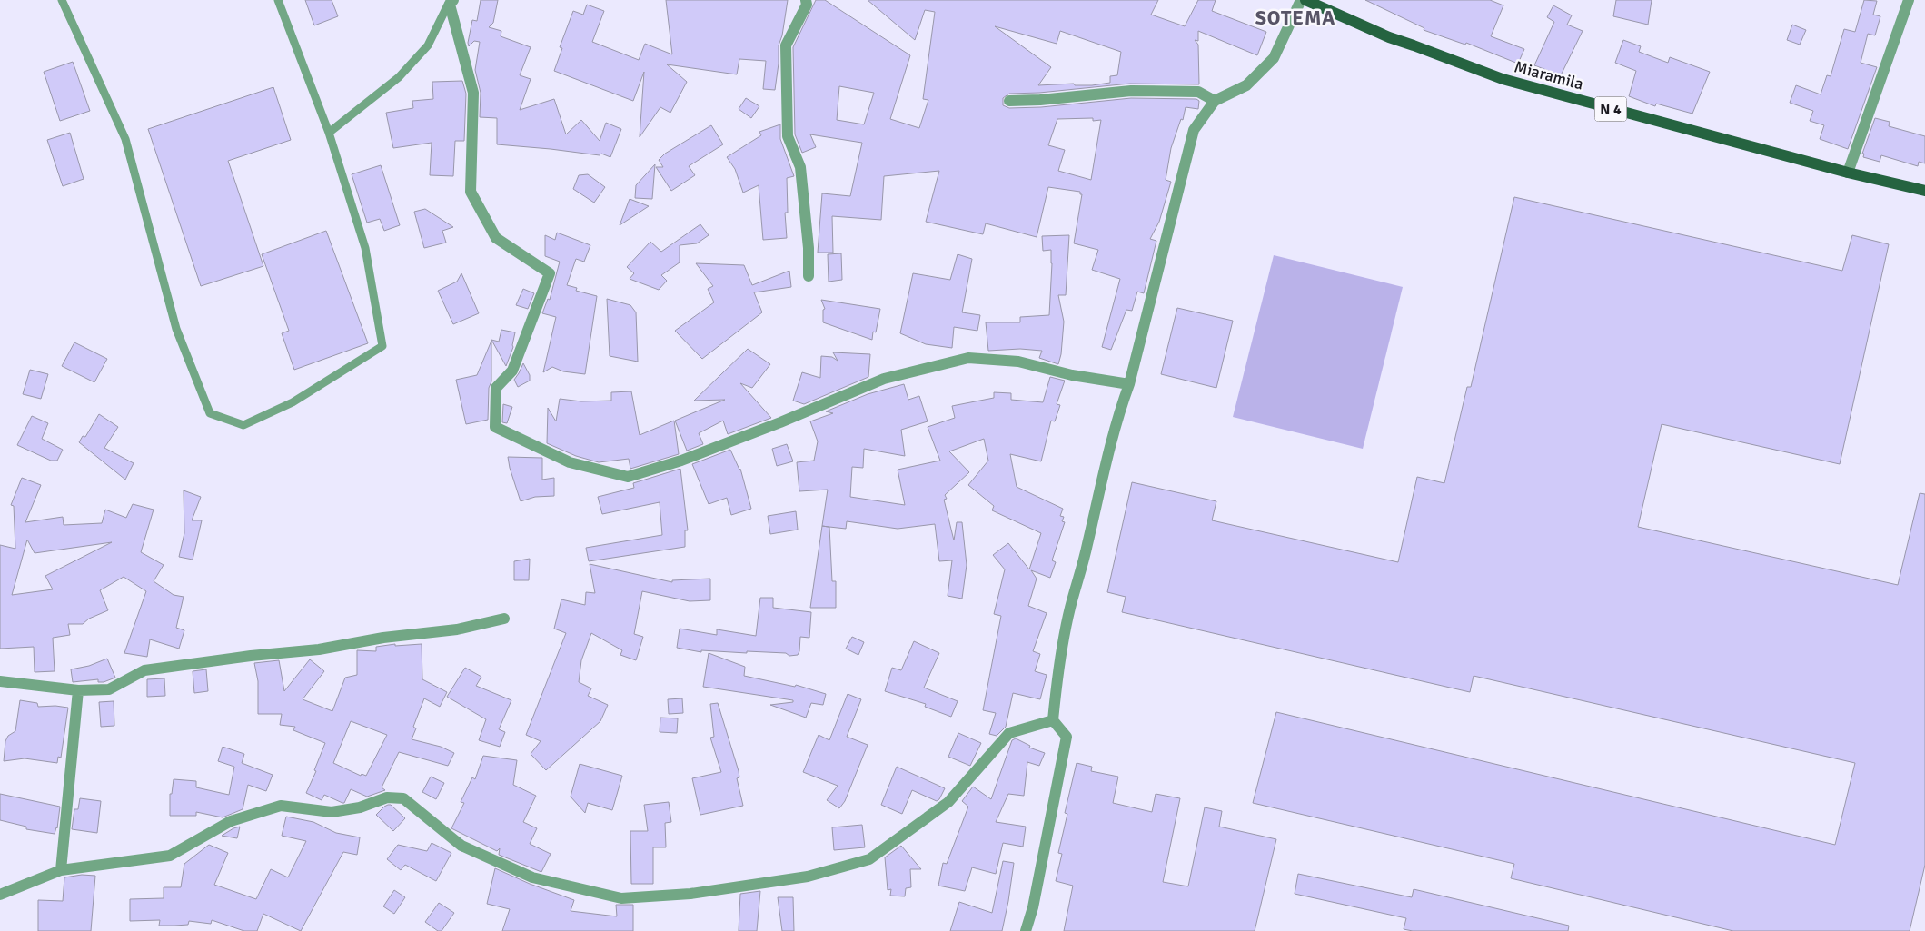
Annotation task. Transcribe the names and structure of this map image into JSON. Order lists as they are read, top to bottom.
{
  "streets": {
    "main road": ["Miaramila", "N 4"]
  },
  "districts": ["SOTEMA"]
}
